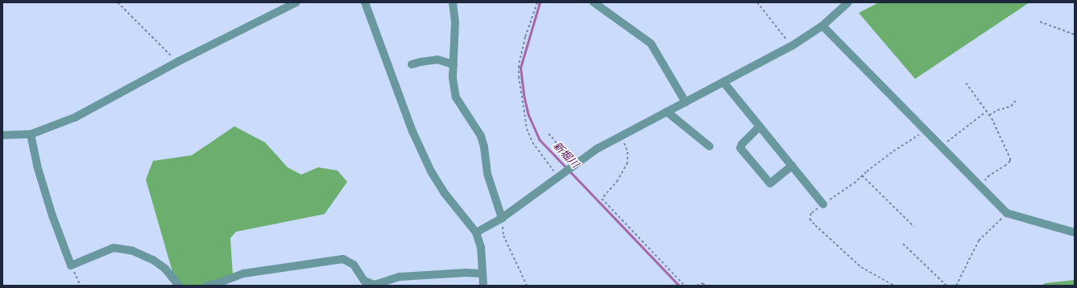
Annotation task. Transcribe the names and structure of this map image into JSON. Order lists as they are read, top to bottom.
{
  "water": ["新堀川"]
}
